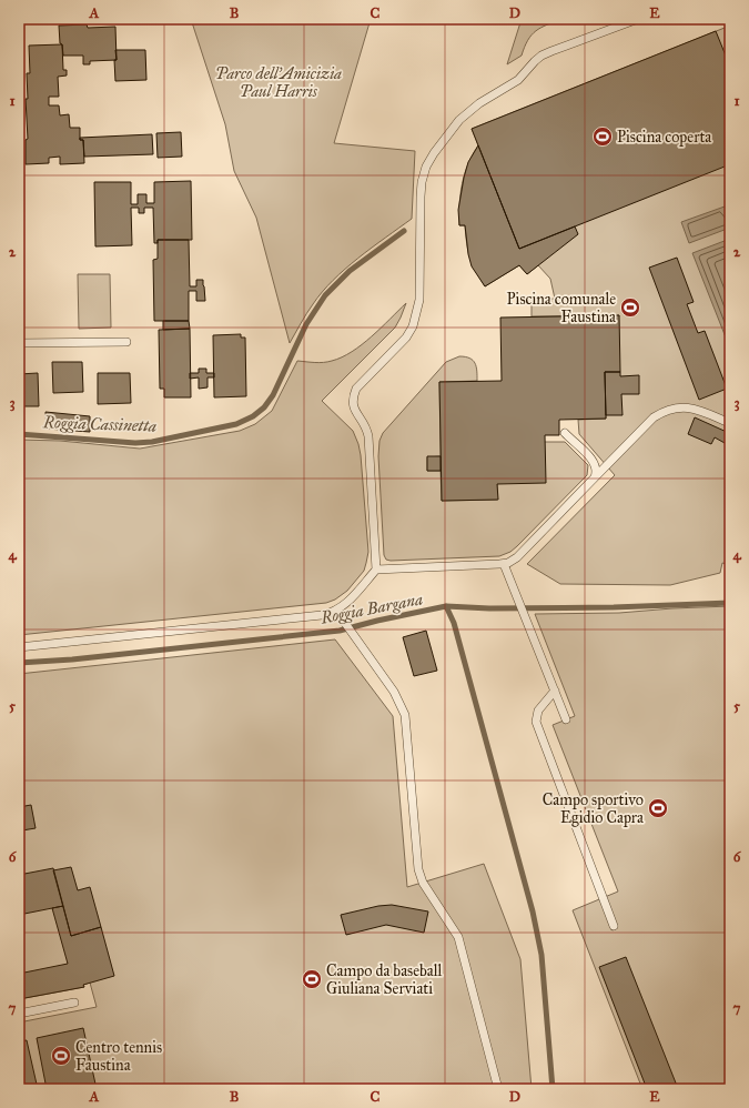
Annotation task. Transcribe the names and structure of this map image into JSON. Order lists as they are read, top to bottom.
{
  "water": ["Roggia Cassinetta", "Roggia Bargana"],
  "parks": ["Parco dell'Amicizia Paul Harris"],
  "places": {
    "sports": [
      "Piscina coperta",
      "Piscina comunale Faustina",
      "Campo sportivo Egidio Capra",
      "Campo da baseball Giuliana Serviati",
      "Centro tennis Faustina"
    ]
  },
  "grid": {
    "columns": [
      "A",
      "B",
      "C",
      "D",
      "E"
    ],
    "rows": [
      "1",
      "2",
      "3",
      "4",
      "5",
      "6",
      "7"
    ]
  }
}
